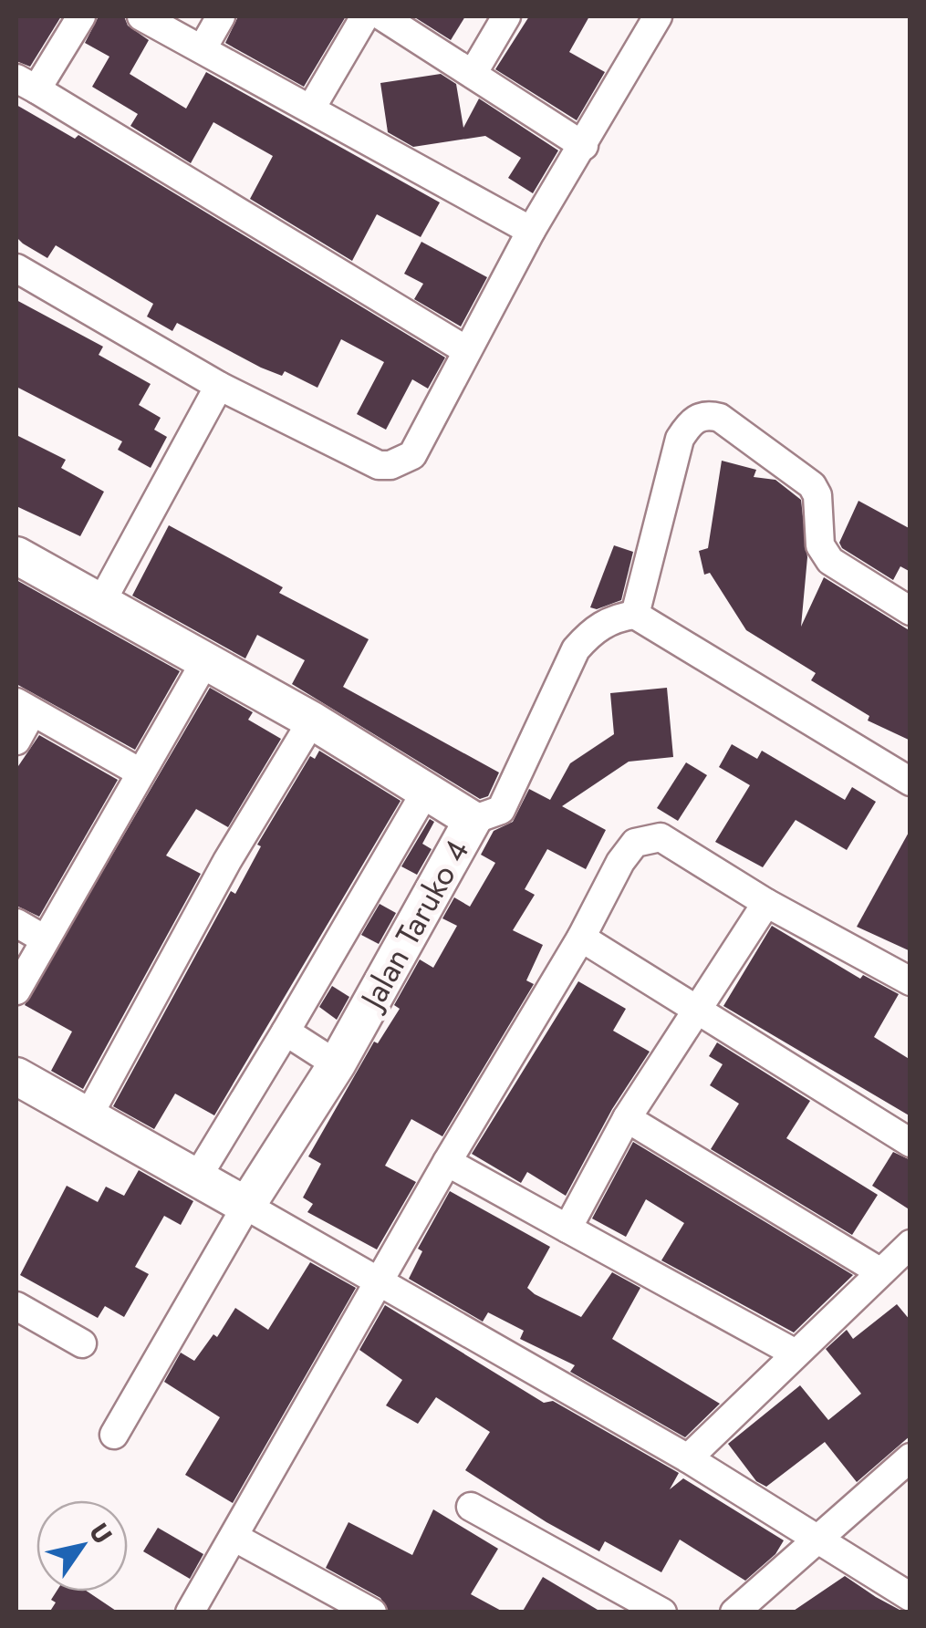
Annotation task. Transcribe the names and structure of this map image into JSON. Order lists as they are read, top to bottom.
{
  "streets": {
    "street": ["Jalan Taruko 4"]
  },
  "north": "top right"
}
